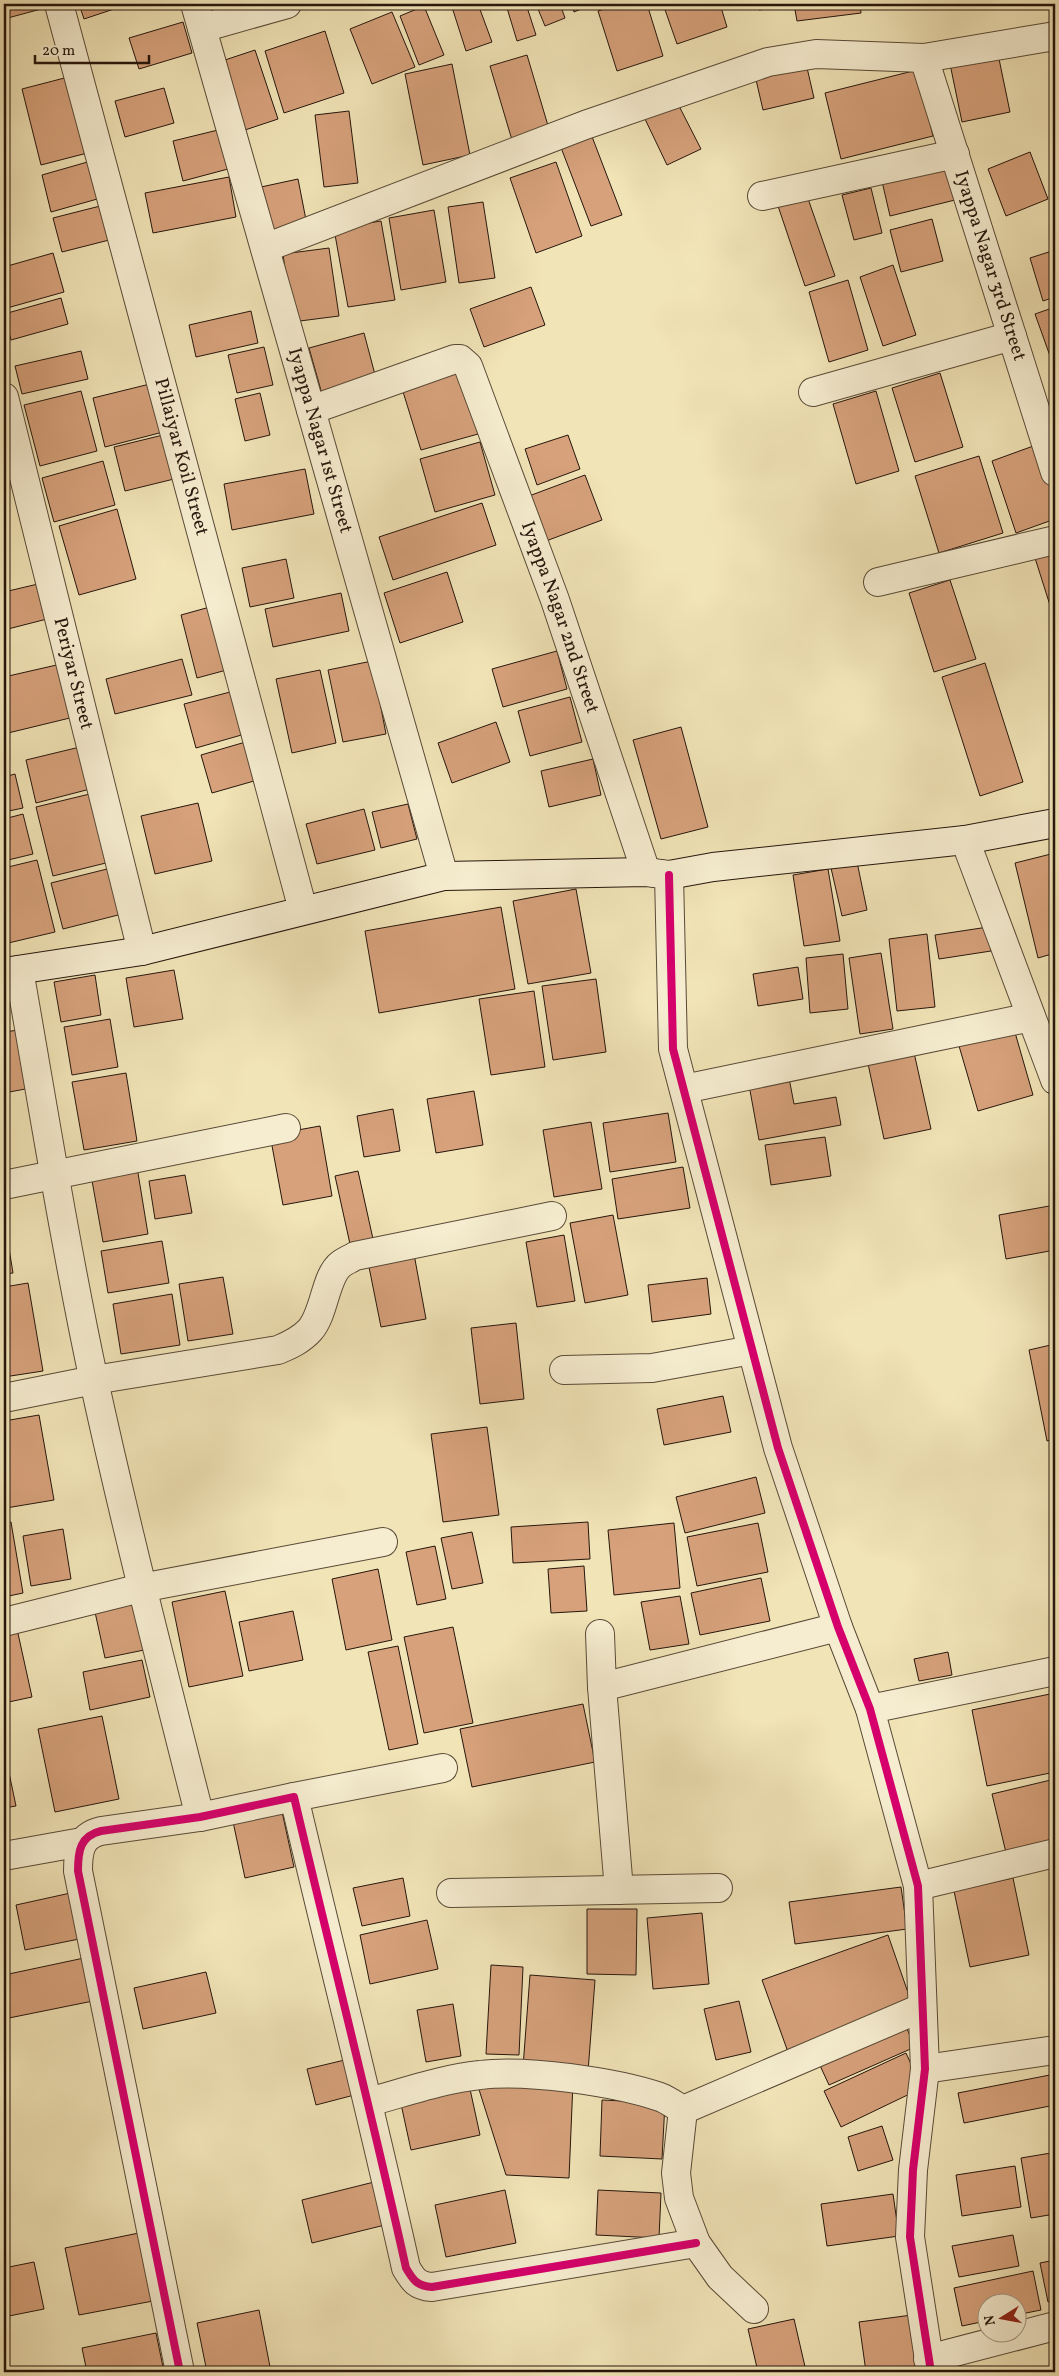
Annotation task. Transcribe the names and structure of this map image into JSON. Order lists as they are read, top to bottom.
{
  "streets": {
    "street": [
      "Iyappa Nagar 3rd Street",
      "Iyappa Nagar 1st Street",
      "Pillaiyar Koil Street",
      "Iyappa Nagar 2nd Street",
      "Periyar Street"
    ]
  },
  "crossings": [
    ["Iyappa Nagar 1st Street", "Iyappa Nagar 2nd Street"]
  ],
  "scale_bar": "20 m",
  "north": "left"
}
